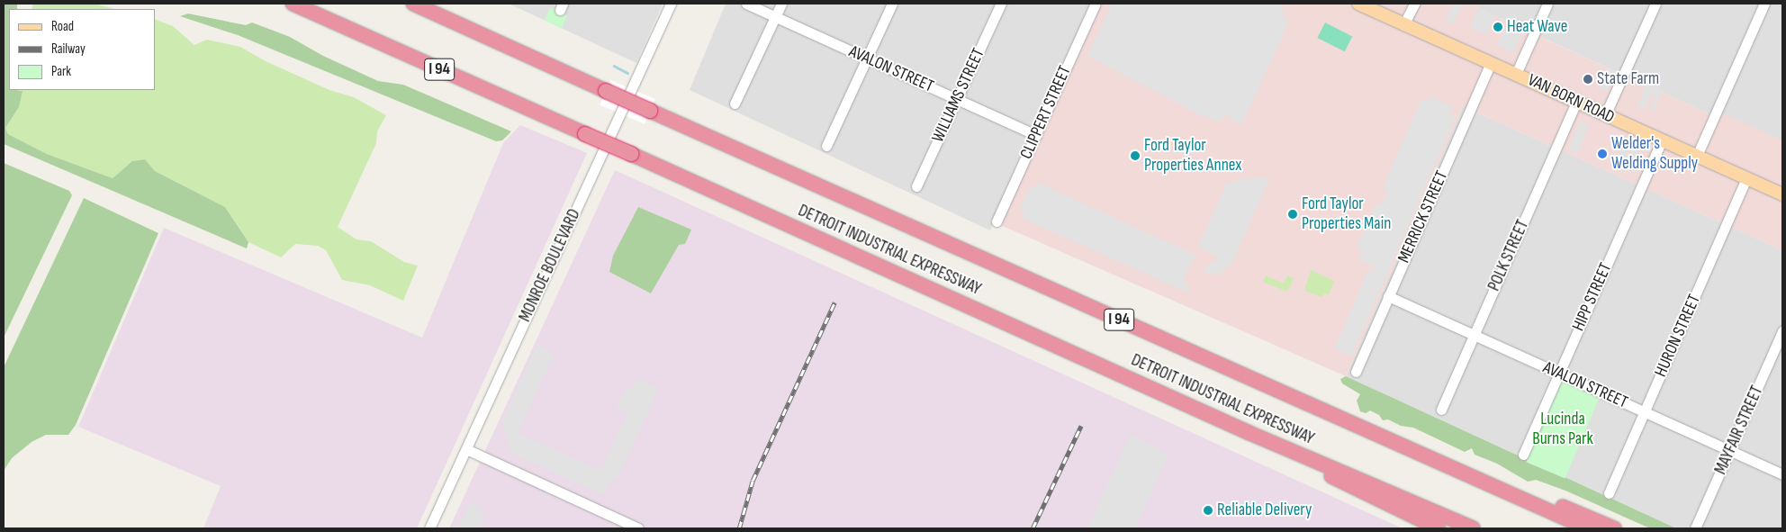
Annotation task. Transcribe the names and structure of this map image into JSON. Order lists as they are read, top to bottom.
{
  "streets": {
    "highway": ["I 94", "DETROIT INDUSTRIAL EXPRESSWAY"],
    "main road": ["VAN BORN ROAD"],
    "street": [
      "AVALON STREET",
      "WILLIAMS STREET",
      "CLIPPERT STREET",
      "MERRICK STREET",
      "POLK STREET",
      "MONROE BOULEVARD",
      "HIPP STREET",
      "HURON STREET",
      "MAYFAIR STREET"
    ]
  },
  "crossings": [
    ["AVALON STREET", "WILLIAMS STREET"],
    ["AVALON STREET", "CLIPPERT STREET"],
    ["AVALON STREET", "MERRICK STREET"],
    ["AVALON STREET", "POLK STREET"],
    ["AVALON STREET", "HIPP STREET"],
    ["AVALON STREET", "HURON STREET"],
    ["AVALON STREET", "MAYFAIR STREET"],
    ["VAN BORN ROAD", "MERRICK STREET"],
    ["VAN BORN ROAD", "POLK STREET"],
    ["VAN BORN ROAD", "HIPP STREET"],
    ["VAN BORN ROAD", "HURON STREET"]
  ],
  "parks": ["Lucinda Burns Park"],
  "places": [
    "Heat Wave",
    "State Farm",
    "Welder's Welding Supply",
    "Ford Taylor Properties Annex",
    "Ford Taylor Properties Main",
    "Reliable Delivery"
  ],
  "legend": ["Road", "Railway", "Park"]
}
